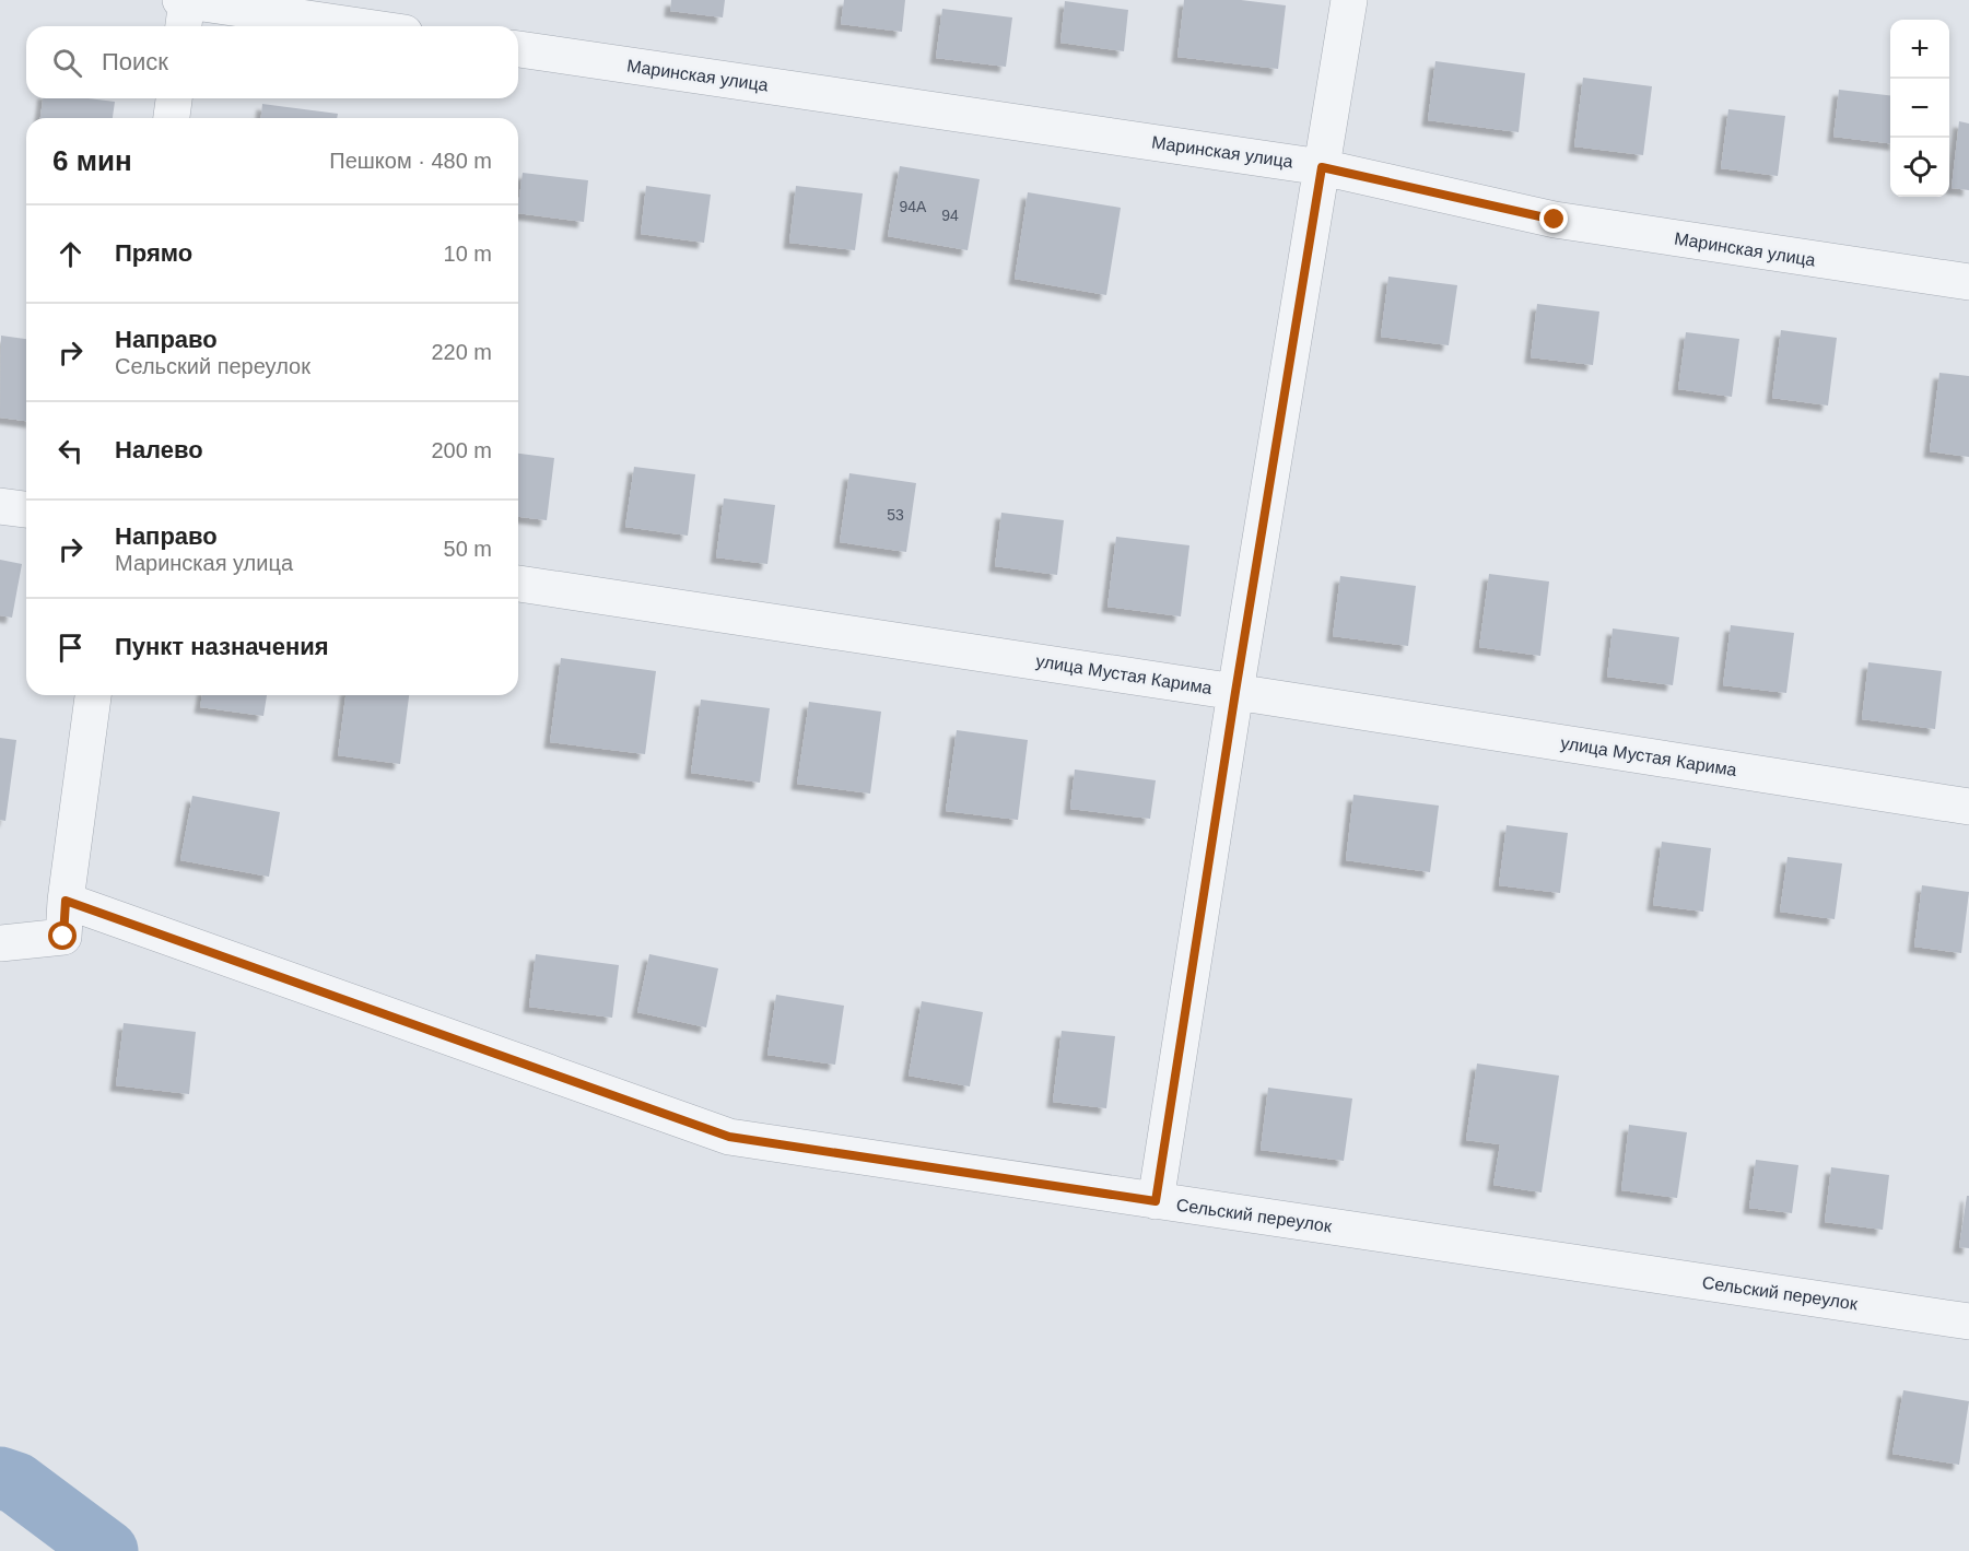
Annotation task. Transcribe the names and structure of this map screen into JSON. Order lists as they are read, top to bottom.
{
  "streets": {
    "street": ["Маринская улица", "улица Мустая Карима", "Сельский переулок"]
  },
  "house_numbers": ["94А", "94", "53"],
  "page": {
    "map_buttons": ["+", "−"],
    "search": "Поиск",
    "heading": ["6 мин", "Пешком · 480 m"],
    "list": [
      ["Прямо", "10 m"],
      ["Направо", "Сельский переулок", "220 m"],
      ["Налево", "200 m"],
      ["Направо", "Маринская улица", "50 m"],
      "Пункт назначения"
    ]
  }
}
